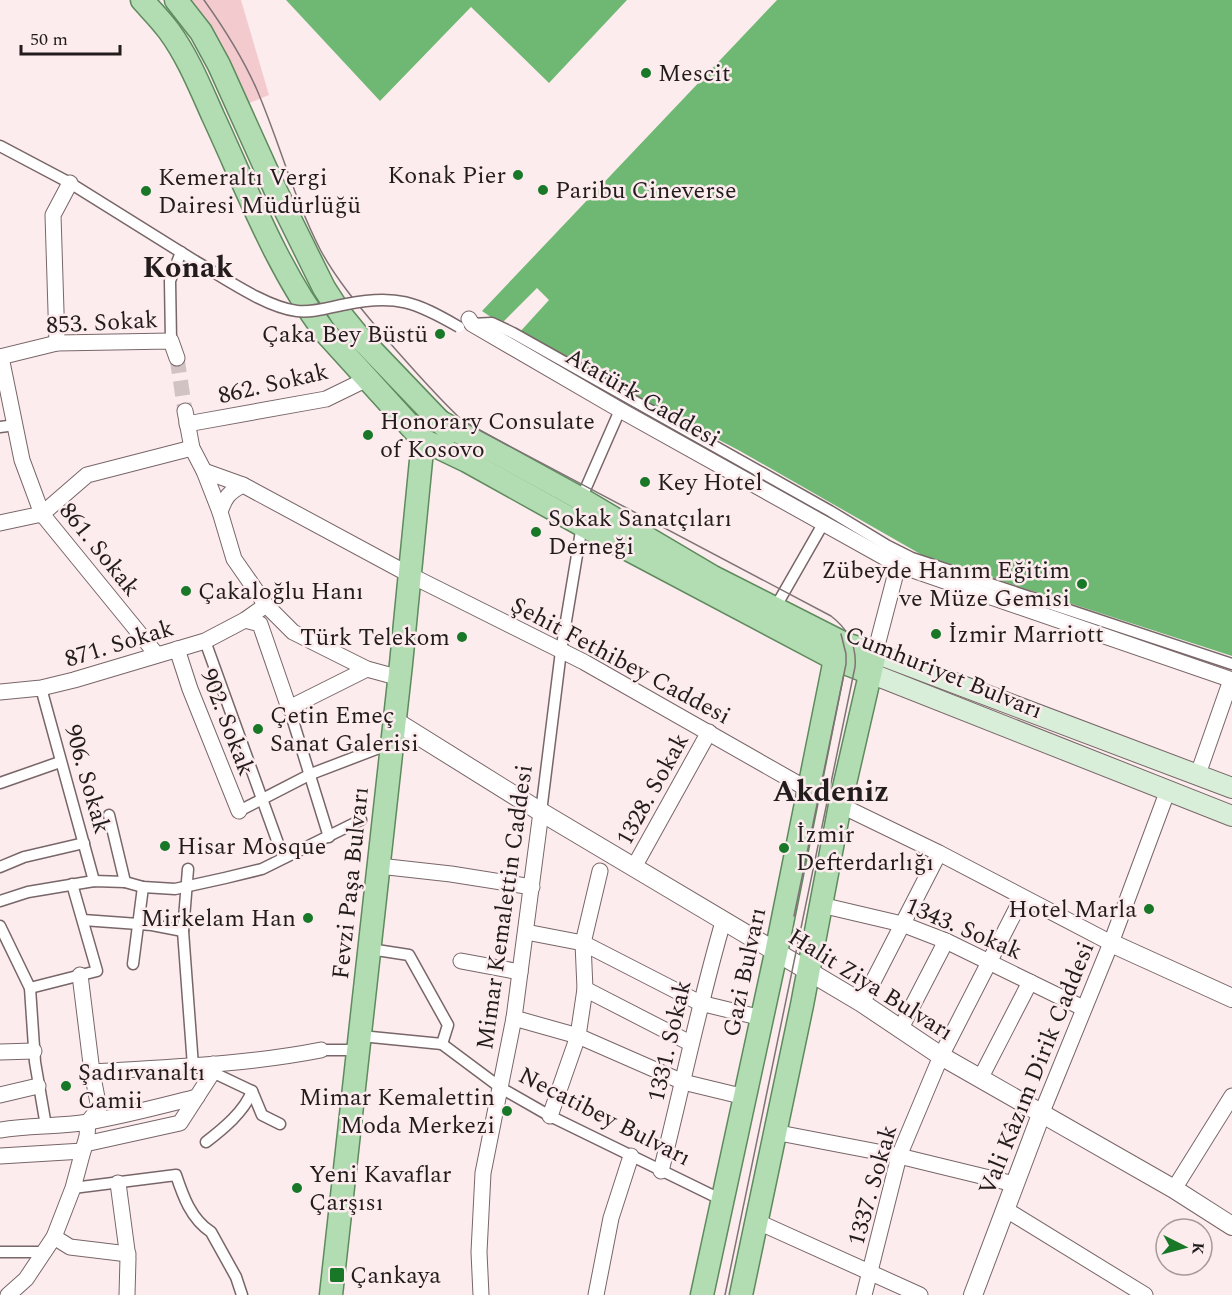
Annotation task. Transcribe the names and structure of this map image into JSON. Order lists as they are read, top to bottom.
{
  "streets": {
    "main road": ["Cumhuriyet Bulvarı", "Fevzi Paşa Bulvarı", "Gazi Bulvarı"],
    "street": [
      "853. Sokak",
      "862. Sokak",
      "Atatürk Caddesi",
      "861. Sokak",
      "871. Sokak",
      "Şehit Fethibey Caddesi",
      "902. Sokak",
      "906. Sokak",
      "1328. Sokak",
      "Mimar Kemalettin Caddesi",
      "1343. Sokak",
      "Halit Ziya Bulvarı",
      "1331. Sokak",
      "Vali Kâzım Dirik Caddesi",
      "Necatibey Bulvarı",
      "1337. Sokak"
    ]
  },
  "crossings": [
    ["853. Sokak", "861. Sokak"],
    ["861. Sokak", "871. Sokak"],
    ["871. Sokak", "902. Sokak"],
    ["871. Sokak", "906. Sokak"],
    ["Şehit Fethibey Caddesi", "1328. Sokak"],
    ["Şehit Fethibey Caddesi", "Fevzi Paşa Bulvarı"],
    ["Şehit Fethibey Caddesi", "Mimar Kemalettin Caddesi"],
    ["Şehit Fethibey Caddesi", "Gazi Bulvarı"],
    ["Cumhuriyet Bulvarı", "Fevzi Paşa Bulvarı"],
    ["Cumhuriyet Bulvarı", "Mimar Kemalettin Caddesi"],
    ["Cumhuriyet Bulvarı", "Gazi Bulvarı"],
    ["Cumhuriyet Bulvarı", "Vali Kâzım Dirik Caddesi"],
    ["1328. Sokak", "Halit Ziya Bulvarı"],
    ["Fevzi Paşa Bulvarı", "Halit Ziya Bulvarı"],
    ["Mimar Kemalettin Caddesi", "Halit Ziya Bulvarı"],
    ["Mimar Kemalettin Caddesi", "Necatibey Bulvarı"],
    ["1343. Sokak", "Vali Kâzım Dirik Caddesi"],
    ["1343. Sokak", "1337. Sokak"],
    ["Gazi Bulvarı", "Halit Ziya Bulvarı"],
    ["Gazi Bulvarı", "Necatibey Bulvarı"],
    ["Halit Ziya Bulvarı", "1331. Sokak"],
    ["Halit Ziya Bulvarı", "Vali Kâzım Dirik Caddesi"],
    ["Halit Ziya Bulvarı", "1337. Sokak"],
    ["1331. Sokak", "Necatibey Bulvarı"]
  ],
  "districts": ["Konak", "Akdeniz"],
  "places": {
    "other": [
      "Mescit",
      "Konak Pier",
      "Paribu Cineverse",
      "Kemeraltı Vergi Dairesi Müdürlüğü",
      "Çaka Bey Büstü",
      "Honorary Consulate of Kosovo",
      "Key Hotel",
      "Sokak Sanatçıları Derneği",
      "Zübeyde Hanım Eğitim ve Müze Gemisi",
      "Çakaloğlu Hanı",
      "İzmir Marriott",
      "Türk Telekom",
      "Çetin Emeç Sanat Galerisi",
      "Hisar Mosque",
      "İzmir Defterdarlığı",
      "Hotel Marla",
      "Mirkelam Han",
      "Şadırvanaltı Camii",
      "Mimar Kemalettin Moda Merkezi",
      "Yeni Kavaflar Çarşısı"
    ],
    "transit": ["Çankaya"]
  },
  "scale_bar": "50 m",
  "north": "right"
}
